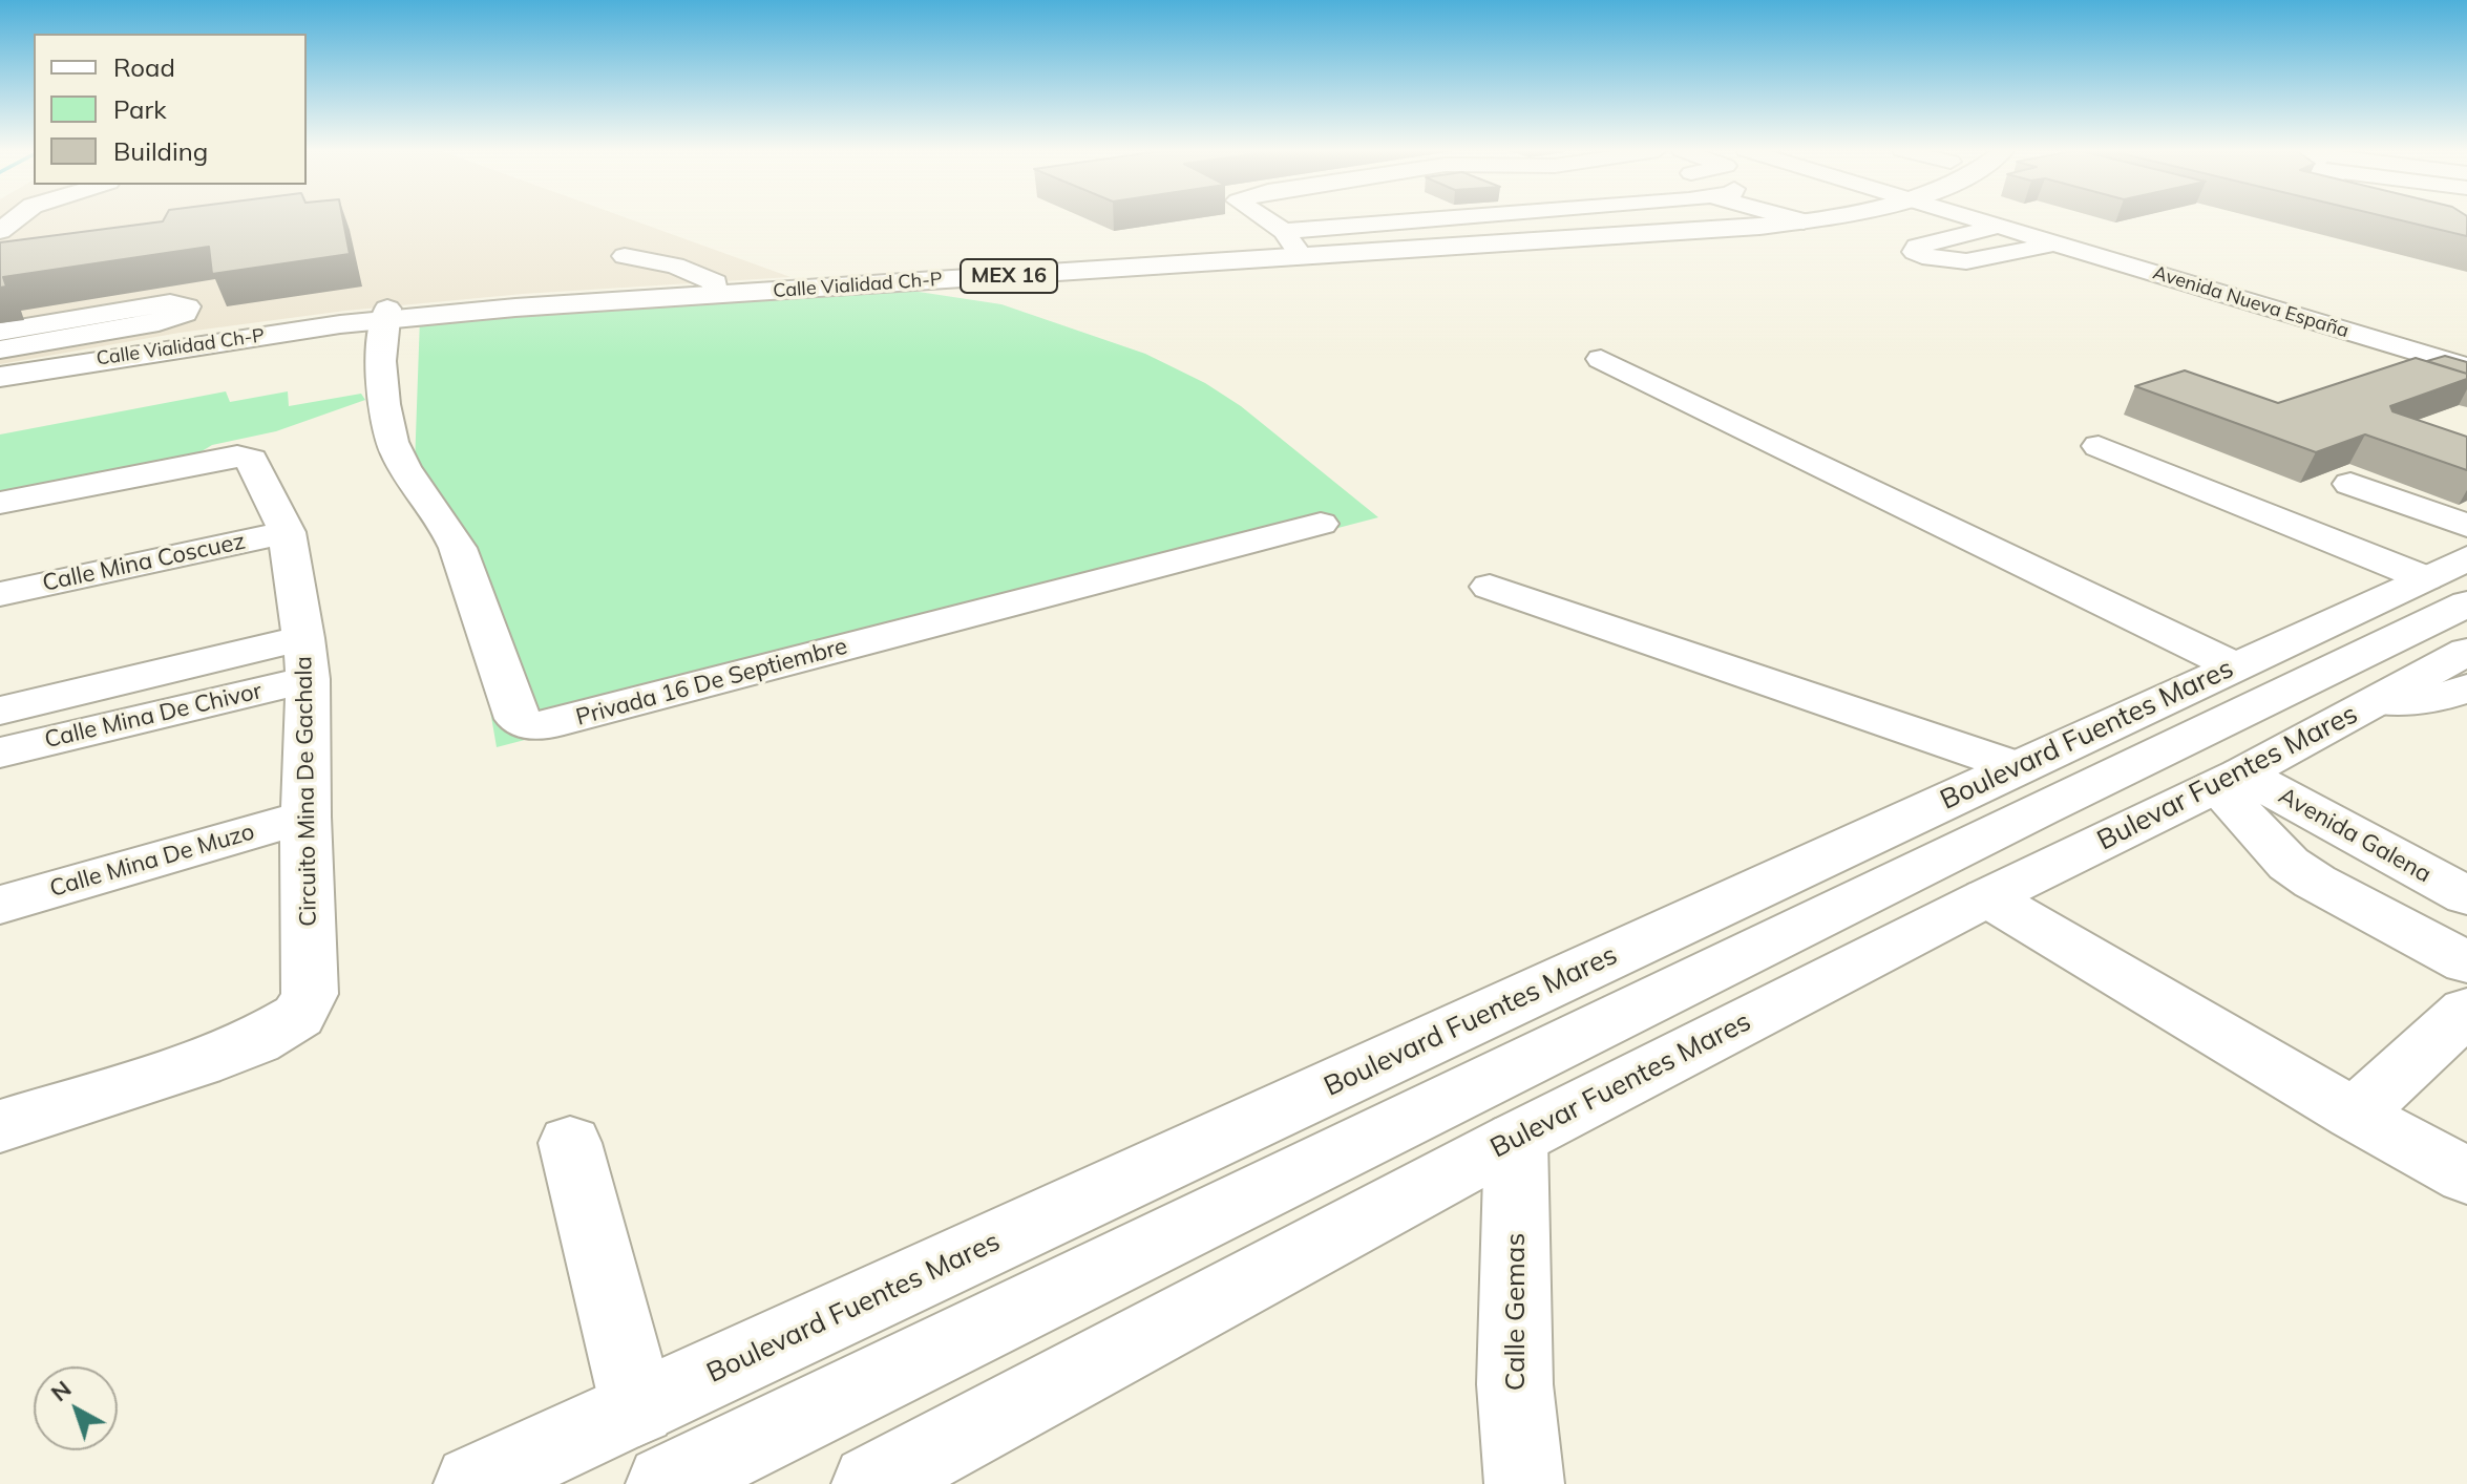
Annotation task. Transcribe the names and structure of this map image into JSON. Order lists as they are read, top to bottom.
{
  "streets": {
    "main road": [
      "MEX 16",
      "Calle Vialidad Ch-P",
      "Avenida Nueva España",
      "Calle Mina Coscuez",
      "Privada 16 De Septiembre",
      "Calle Mina De Chivor",
      "Boulevard Fuentes Mares",
      "Bulevar Fuentes Mares",
      "Circuito Mina De Gachala",
      "Avenida Galena",
      "Calle Mina De Muzo",
      "Calle Gemas"
    ]
  },
  "crossings": [
    ["Calle Vialidad Ch-P", "Privada 16 De Septiembre"],
    ["Calle Mina Coscuez", "Circuito Mina De Gachala"],
    ["Calle Mina De Chivor", "Circuito Mina De Gachala"],
    ["Bulevar Fuentes Mares", "Avenida Galena"],
    ["Bulevar Fuentes Mares", "Calle Gemas"],
    ["Circuito Mina De Gachala", "Calle Mina De Muzo"]
  ],
  "legend": ["Road", "Park", "Building"],
  "north": "top left"
}
